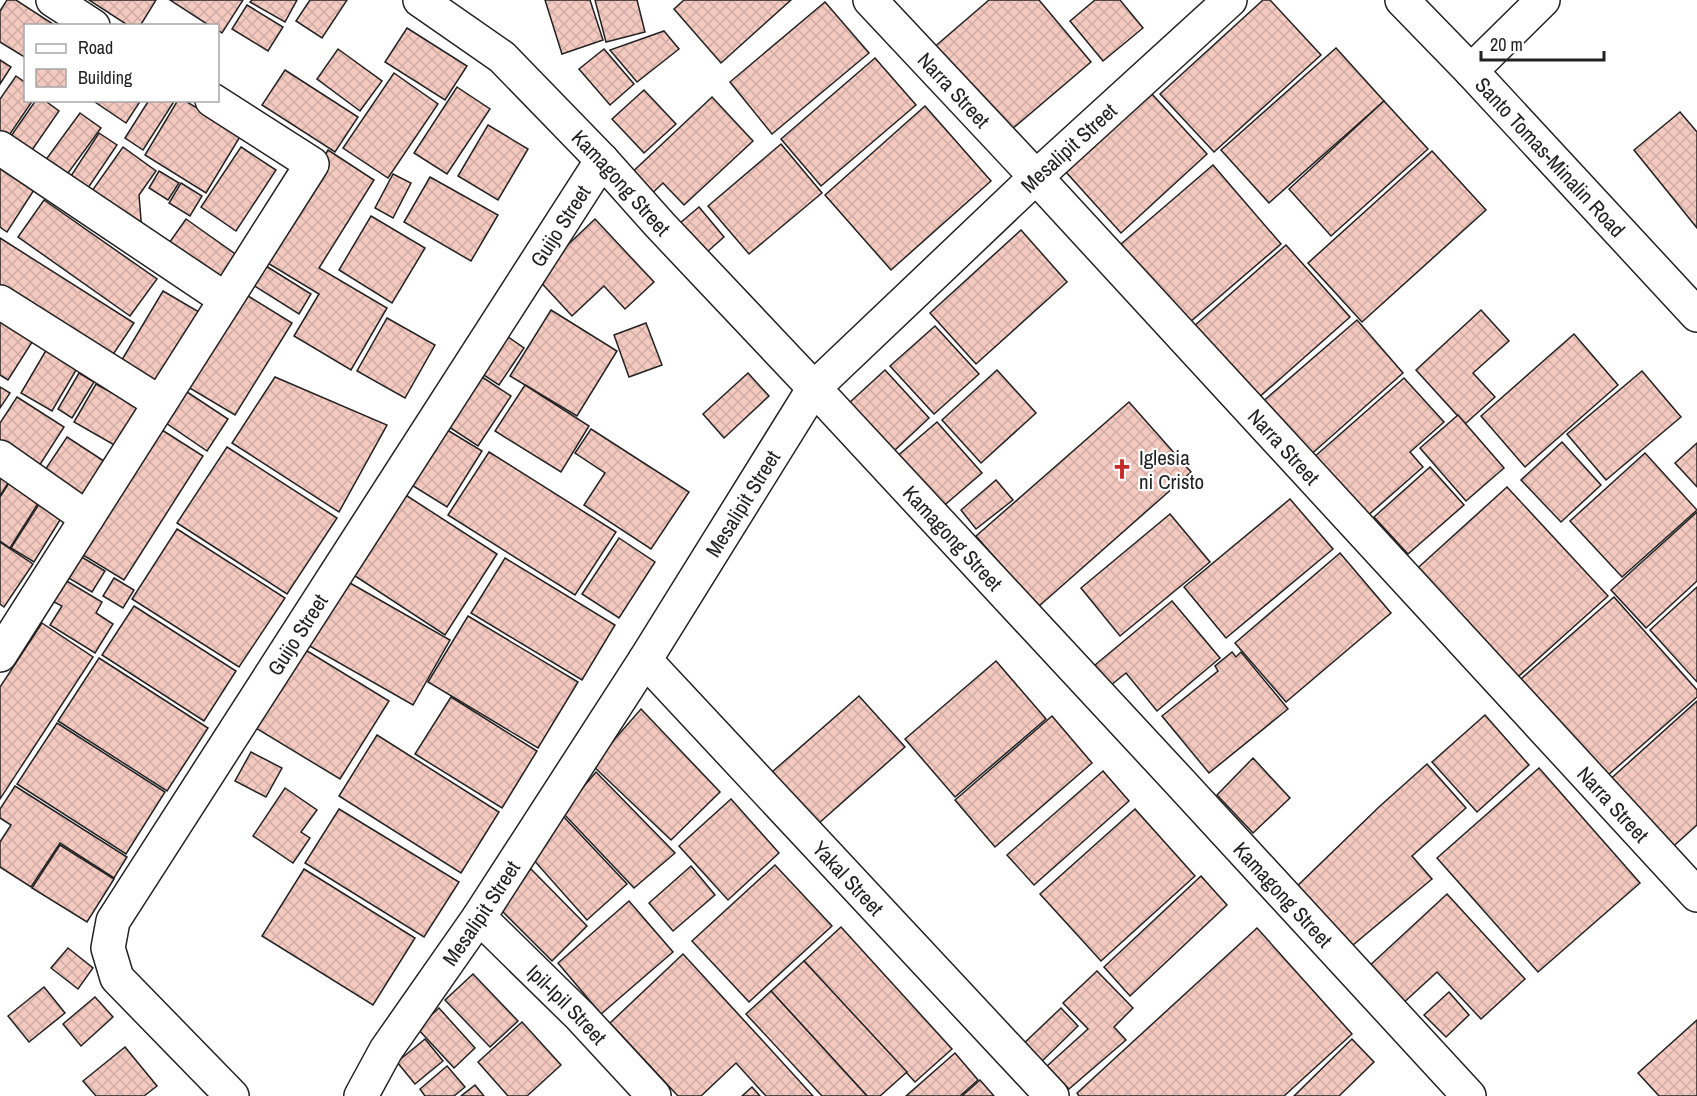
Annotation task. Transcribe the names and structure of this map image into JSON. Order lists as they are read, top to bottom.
{
  "streets": {
    "street": [
      "Narra Street",
      "Mesalipit Street",
      "Santo Tomas-Minalin Road",
      "Kamagong Street",
      "Guijo Street",
      "Yakal Street",
      "Ipil-Ipil Street"
    ]
  },
  "crossings": [
    ["Narra Street", "Mesalipit Street"],
    ["Mesalipit Street", "Kamagong Street"],
    ["Mesalipit Street", "Yakal Street"],
    ["Mesalipit Street", "Ipil-Ipil Street"],
    ["Kamagong Street", "Guijo Street"]
  ],
  "places": {
    "church": ["Iglesia ni Cristo"]
  },
  "legend": ["Road", "Building"],
  "scale_bar": "20 m"
}
